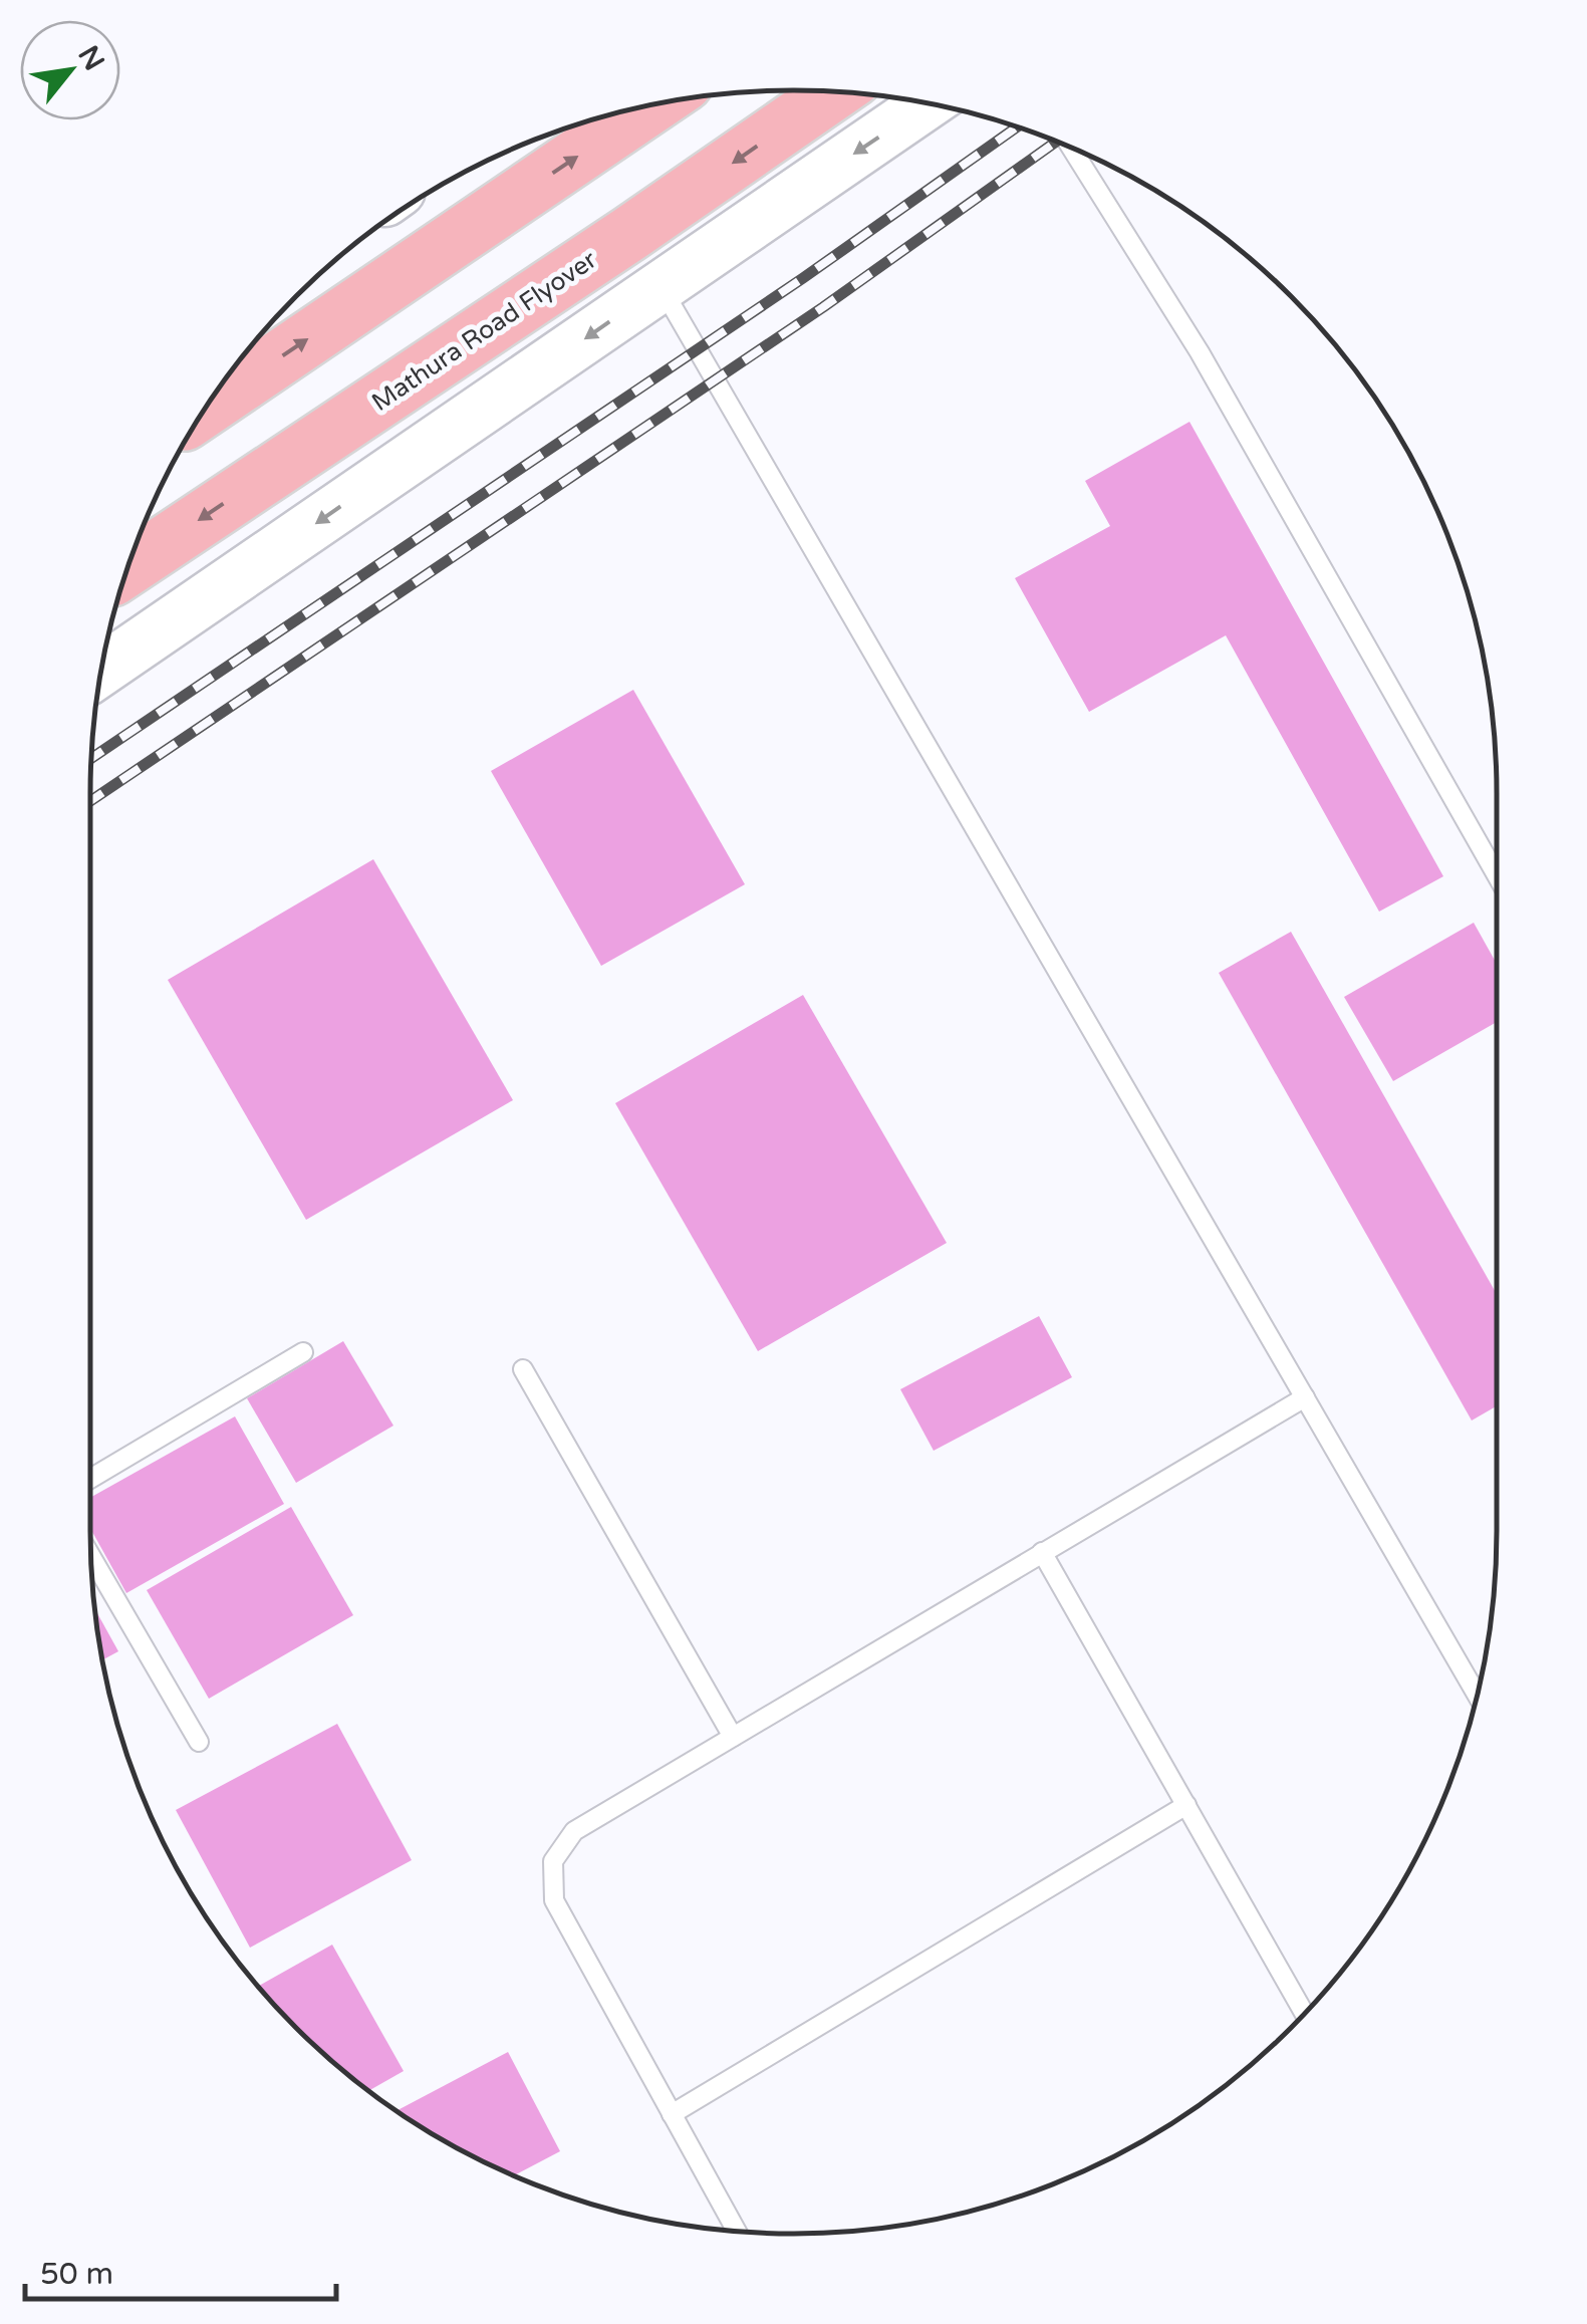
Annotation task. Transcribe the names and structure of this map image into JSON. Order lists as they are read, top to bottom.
{
  "streets": {
    "highway": ["Mathura Road Flyover"]
  },
  "scale_bar": "50 m",
  "north": "top right"
}
